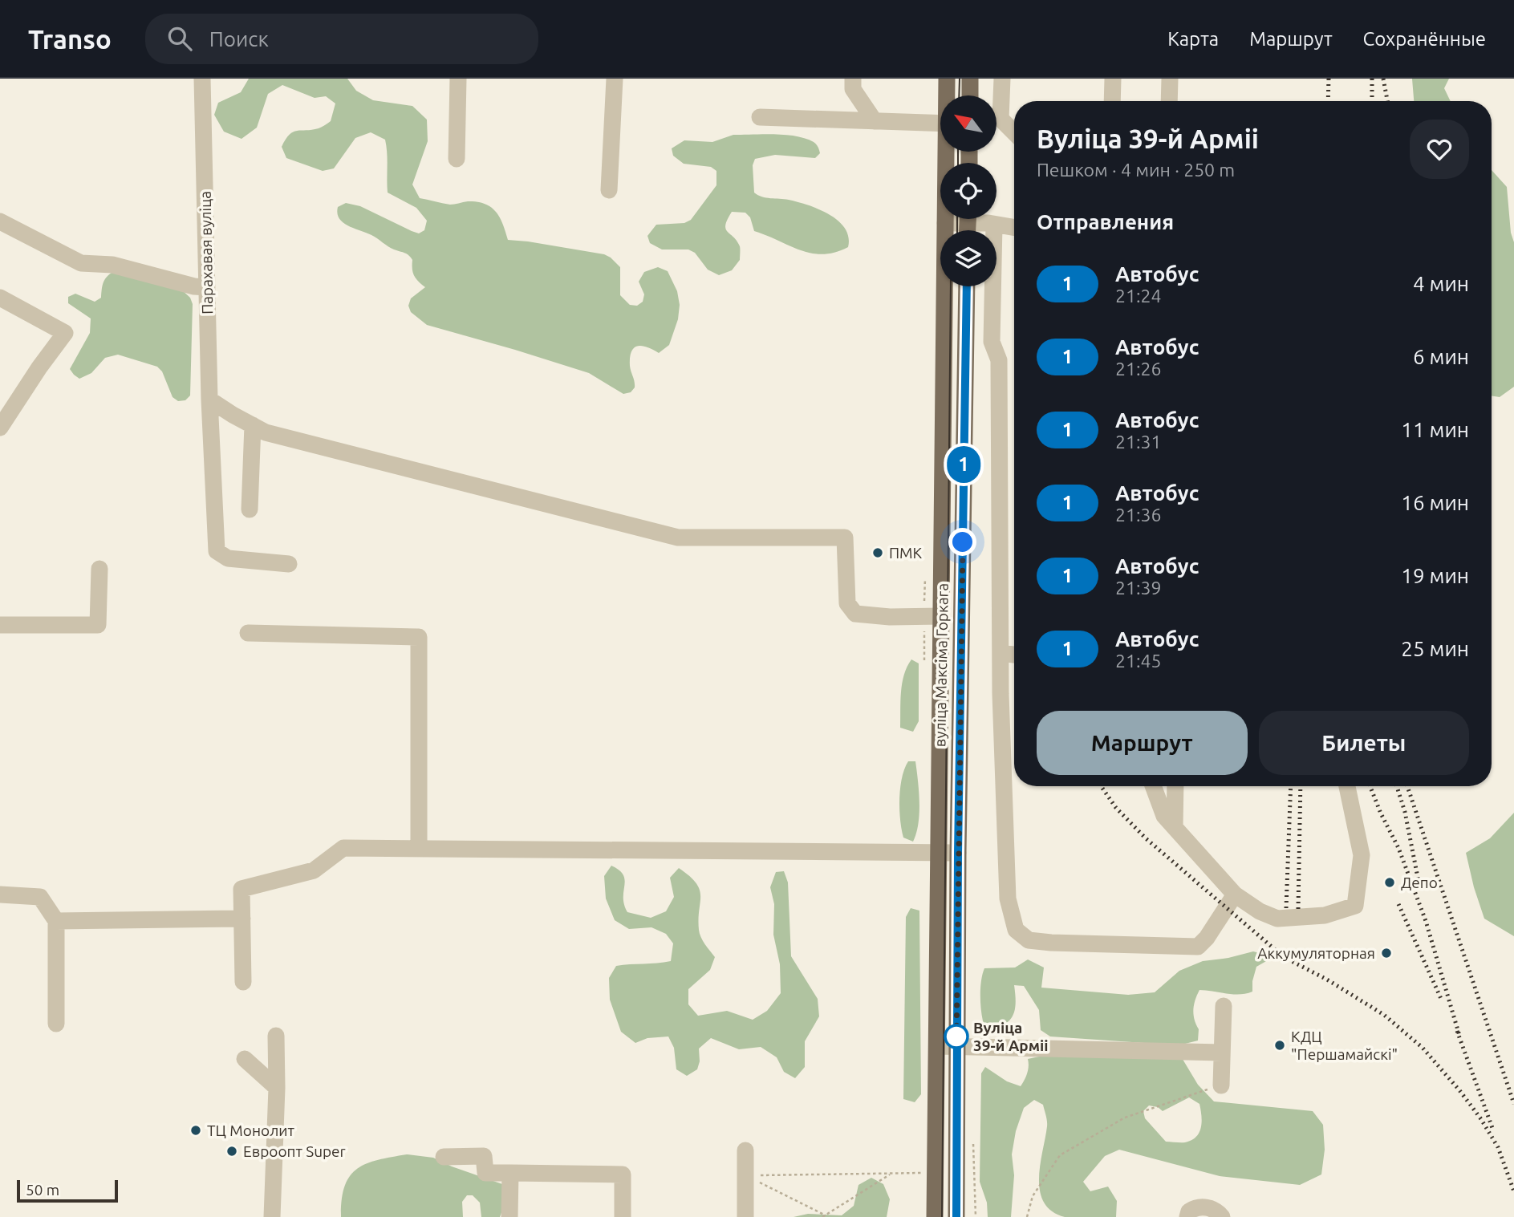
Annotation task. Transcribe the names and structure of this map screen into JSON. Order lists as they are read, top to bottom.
{
  "streets": {
    "main road": ["вуліца Максіма Горкага"],
    "street": ["Парахавая вуліца"]
  },
  "places": [
    "ПМК",
    "Депо",
    "Аккумуляторная",
    "Вуліца 39-й Арміі",
    "КДЦ \"Першамайскі\"",
    "ТЦ Монолит",
    "Евроопт Super"
  ],
  "lines": ["bus line 1"],
  "scale_bar": "50 m",
  "north": "top left",
  "page": {
    "header": "Transo",
    "search": "Поиск",
    "nav": ["Карта", "Маршрут", "Сохранённые"],
    "on_map": "1",
    "heading": [
      ["Вуліца 39-й Арміі", "Пешком · 4 мин · 250 m"],
      "Отправления"
    ],
    "list": [
      {
        "mark": "1",
        "name": "Автобус",
        "note": "21:24",
        "value": "4 мин"
      },
      {
        "mark": "1",
        "name": "Автобус",
        "note": "21:26",
        "value": "6 мин"
      },
      {
        "mark": "1",
        "name": "Автобус",
        "note": "21:31",
        "value": "11 мин"
      },
      {
        "mark": "1",
        "name": "Автобус",
        "note": "21:36",
        "value": "16 мин"
      },
      {
        "mark": "1",
        "name": "Автобус",
        "note": "21:39",
        "value": "19 мин"
      },
      {
        "mark": "1",
        "name": "Автобус",
        "note": "21:45",
        "value": "25 мин"
      }
    ],
    "buttons": ["Маршрут", "Билеты"],
    "scale": "50 m"
  }
}
